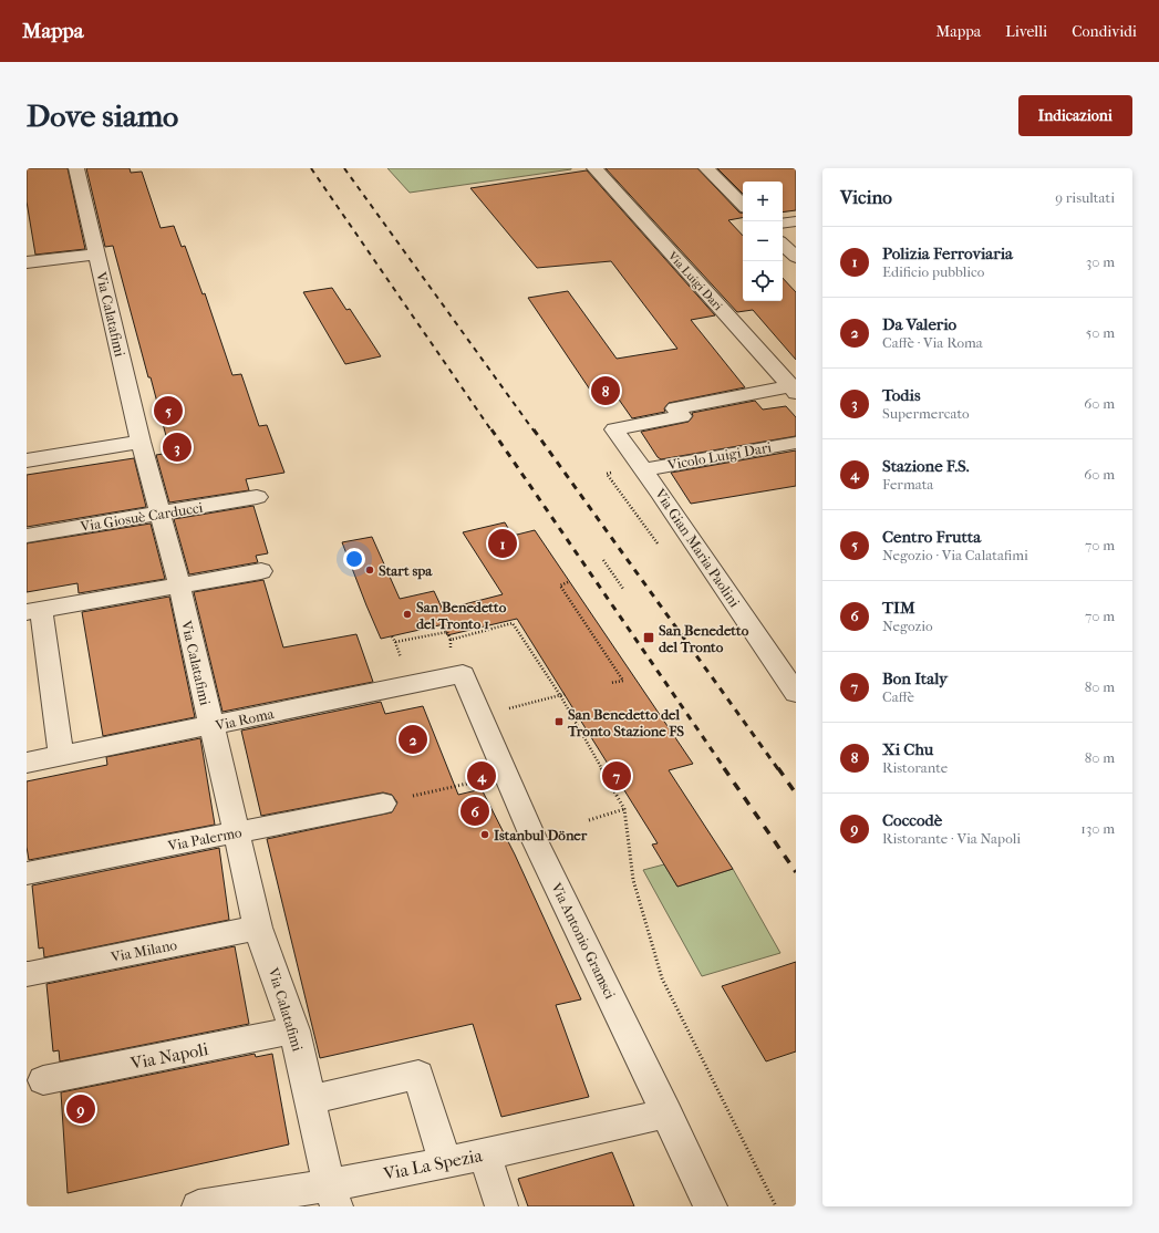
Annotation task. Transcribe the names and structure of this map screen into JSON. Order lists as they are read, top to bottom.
{
  "streets": {
    "street": [
      "Via Luigi Dari",
      "Via Calatafimi",
      "Vicolo Luigi Dari",
      "Via Giosuè Carducci",
      "Via Gian Maria Paolini",
      "Via Roma",
      "Via Palermo",
      "Via Antonio Gramsci",
      "Via Milano",
      "Via Napoli",
      "Via La Spezia"
    ]
  },
  "crossings": [
    ["Via Luigi Dari", "Via Gian Maria Paolini"],
    ["Via Calatafimi", "Via Giosuè Carducci"],
    ["Via Calatafimi", "Via Roma"],
    ["Via Calatafimi", "Via Palermo"],
    ["Via Calatafimi", "Via Milano"],
    ["Via Calatafimi", "Via Napoli"],
    ["Via Calatafimi", "Via La Spezia"],
    ["Vicolo Luigi Dari", "Via Gian Maria Paolini"],
    ["Via Roma", "Via Antonio Gramsci"],
    ["Via Antonio Gramsci", "Via La Spezia"]
  ],
  "places": {
    "other": ["Start spa", "San Benedetto del Tronto 1", "Istanbul Döner"],
    "transit": ["San Benedetto del Tronto", "San Benedetto del Tronto Stazione FS"]
  },
  "page": {
    "header": "Mappa",
    "nav": ["Mappa", "Livelli", "Condividi"],
    "buttons": "Indicazioni",
    "title": "Dove siamo",
    "heading": ["Vicino", "9 risultati"],
    "map_buttons": ["+", "−"],
    "list": [
      {
        "mark": "1",
        "name": "Polizia Ferroviaria",
        "note": "Edificio pubblico",
        "value": "30 m"
      },
      {
        "mark": "2",
        "name": "Da Valerio",
        "note": "Caffè · Via Roma",
        "value": "50 m"
      },
      {
        "mark": "3",
        "name": "Todis",
        "note": "Supermercato",
        "value": "60 m"
      },
      {
        "mark": "4",
        "name": "Stazione F.S.",
        "note": "Fermata",
        "value": "60 m"
      },
      {
        "mark": "5",
        "name": "Centro Frutta",
        "note": "Negozio · Via Calatafimi",
        "value": "70 m"
      },
      {
        "mark": "6",
        "name": "TIM",
        "note": "Negozio",
        "value": "70 m"
      },
      {
        "mark": "7",
        "name": "Bon Italy",
        "note": "Caffè",
        "value": "80 m"
      },
      {
        "mark": "8",
        "name": "Xi Chu",
        "note": "Ristorante",
        "value": "80 m"
      },
      {
        "mark": "9",
        "name": "Coccodè",
        "note": "Ristorante · Via Napoli",
        "value": "130 m"
      }
    ],
    "pins": [
      "8",
      "5",
      "3",
      "1",
      "2",
      "4",
      "7",
      "6",
      "9"
    ]
  }
}
